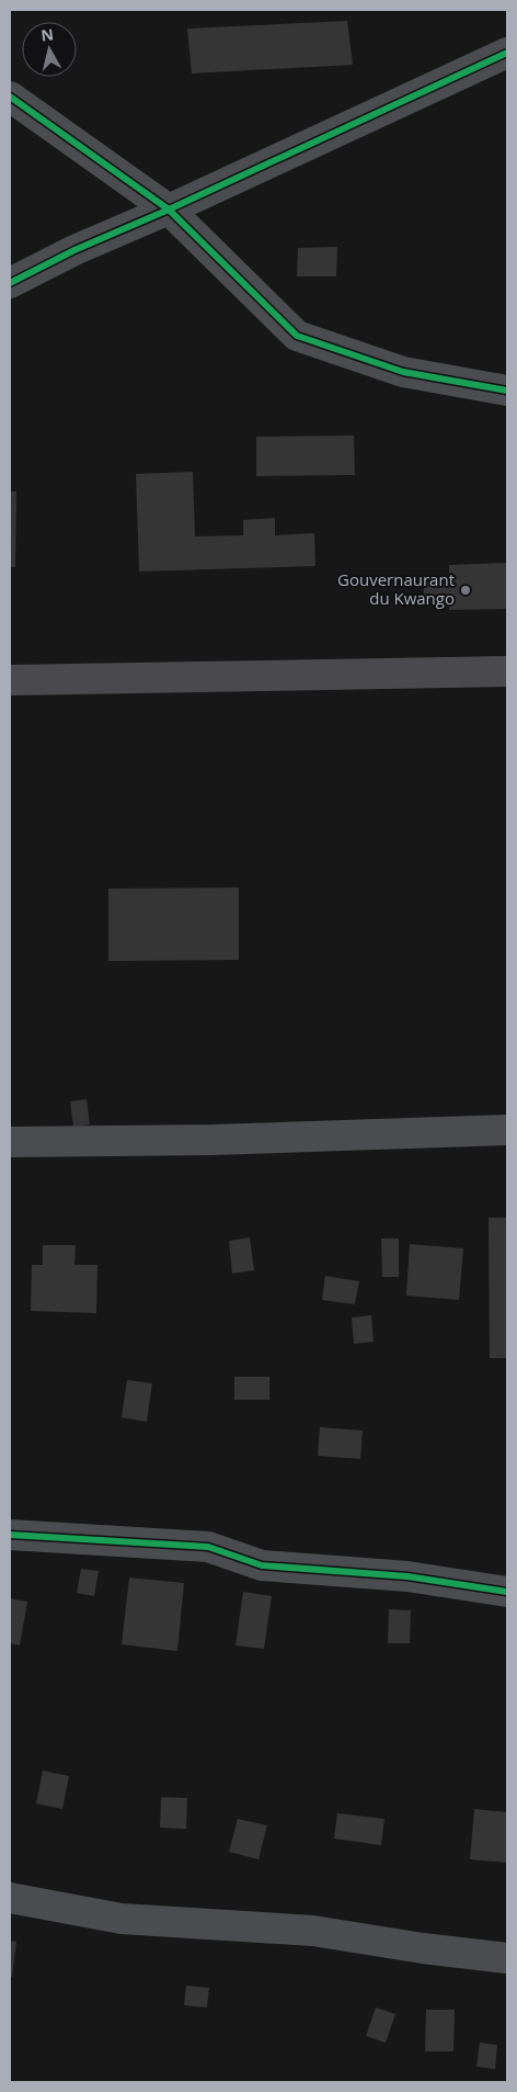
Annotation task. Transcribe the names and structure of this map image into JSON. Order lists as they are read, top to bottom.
{
  "places": ["Gouvernaurant du Kwango"],
  "north": "top"
}
